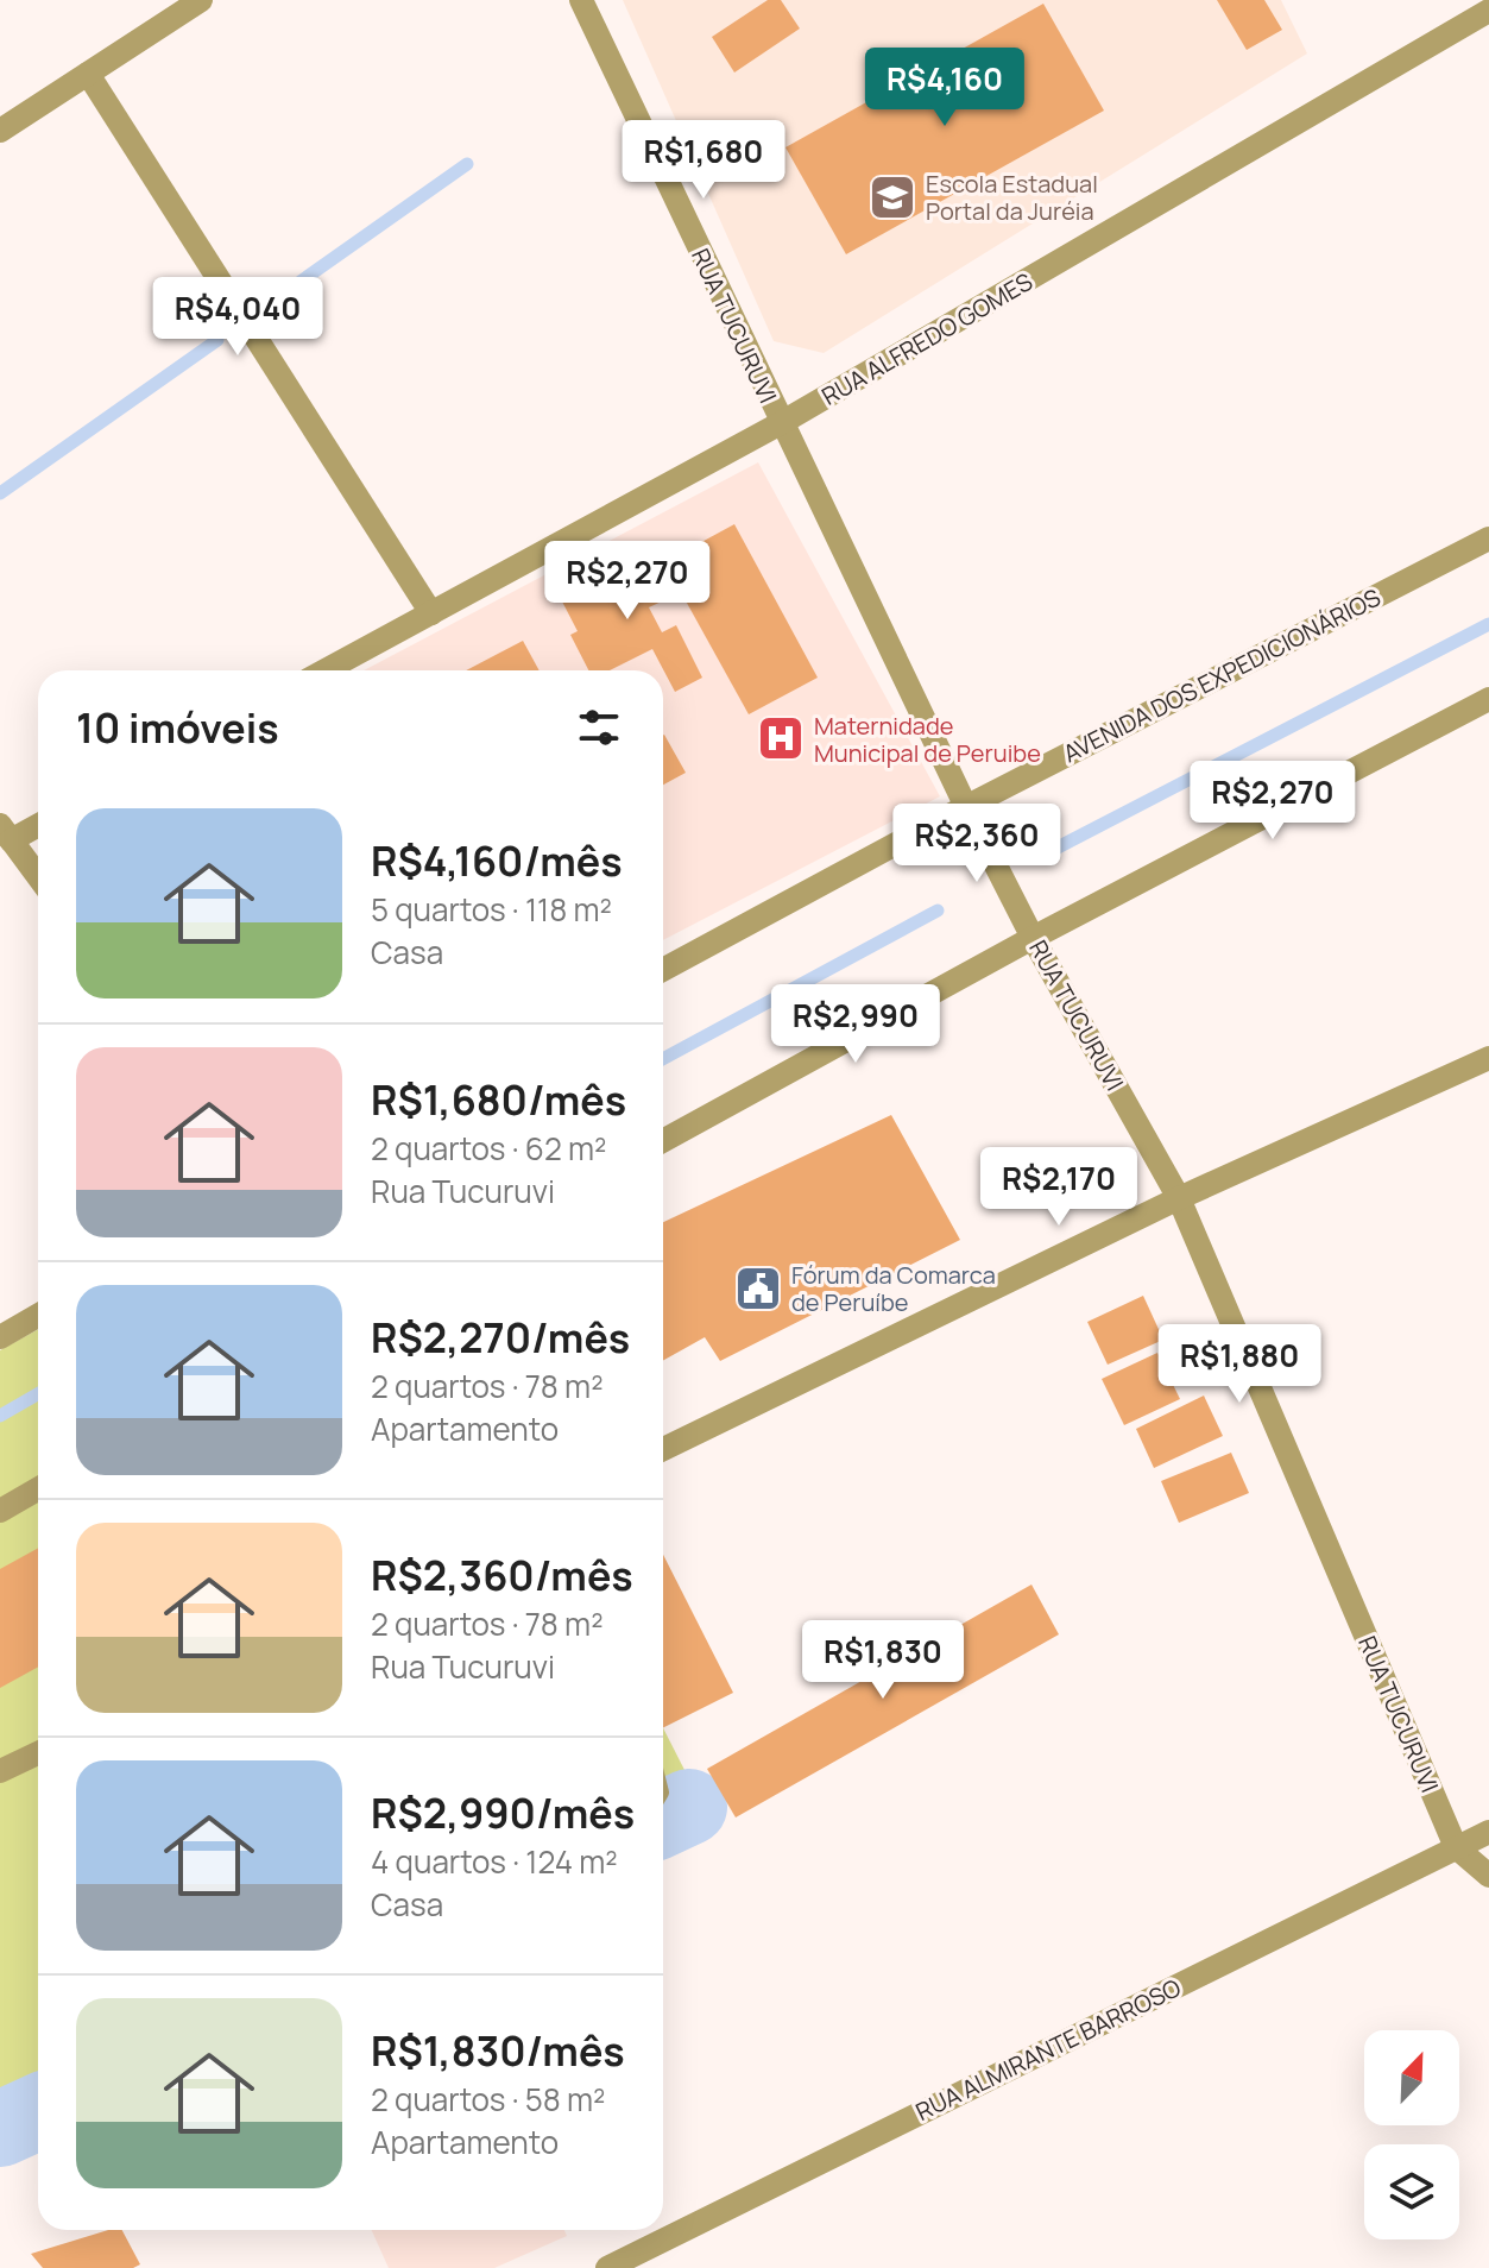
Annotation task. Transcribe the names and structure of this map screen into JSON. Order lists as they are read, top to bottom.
{
  "streets": {
    "street": [
      "RUA TUCURUVI",
      "RUA ALFREDO GOMES",
      "AVENIDA DOS EXPEDICIONÁRIOS",
      "RUA ALMIRANTE BARROSO"
    ]
  },
  "crossings": [
    ["RUA TUCURUVI", "RUA ALFREDO GOMES"],
    ["RUA TUCURUVI", "AVENIDA DOS EXPEDICIONÁRIOS"],
    ["RUA TUCURUVI", "RUA ALMIRANTE BARROSO"]
  ],
  "places": {
    "school or university": ["Escola Estadual Portal da Juréia"],
    "hospital": ["Maternidade Municipal de Peruibe"],
    "public building": ["Fórum da Comarca de Peruíbe"]
  },
  "north": "top right",
  "page": {
    "price": [
      "R$4,160",
      "R$1,680",
      "R$4,040",
      "R$2,270",
      "R$2,270",
      "R$2,360",
      "R$2,990",
      "R$2,170",
      "R$1,880",
      "R$1,830"
    ],
    "heading": "10 imóveis",
    "list": [
      {
        "name": "R$4,160/mês",
        "note": "5 quartos · 118 m² · Casa"
      },
      {
        "name": "R$1,680/mês",
        "note": "2 quartos · 62 m² · Rua Tucuruvi"
      },
      {
        "name": "R$2,270/mês",
        "note": "2 quartos · 78 m² · Apartamento"
      },
      {
        "name": "R$2,360/mês",
        "note": "2 quartos · 78 m² · Rua Tucuruvi"
      },
      {
        "name": "R$2,990/mês",
        "note": "4 quartos · 124 m² · Casa"
      },
      {
        "name": "R$1,830/mês",
        "note": "2 quartos · 58 m² · Apartamento"
      }
    ]
  }
}
